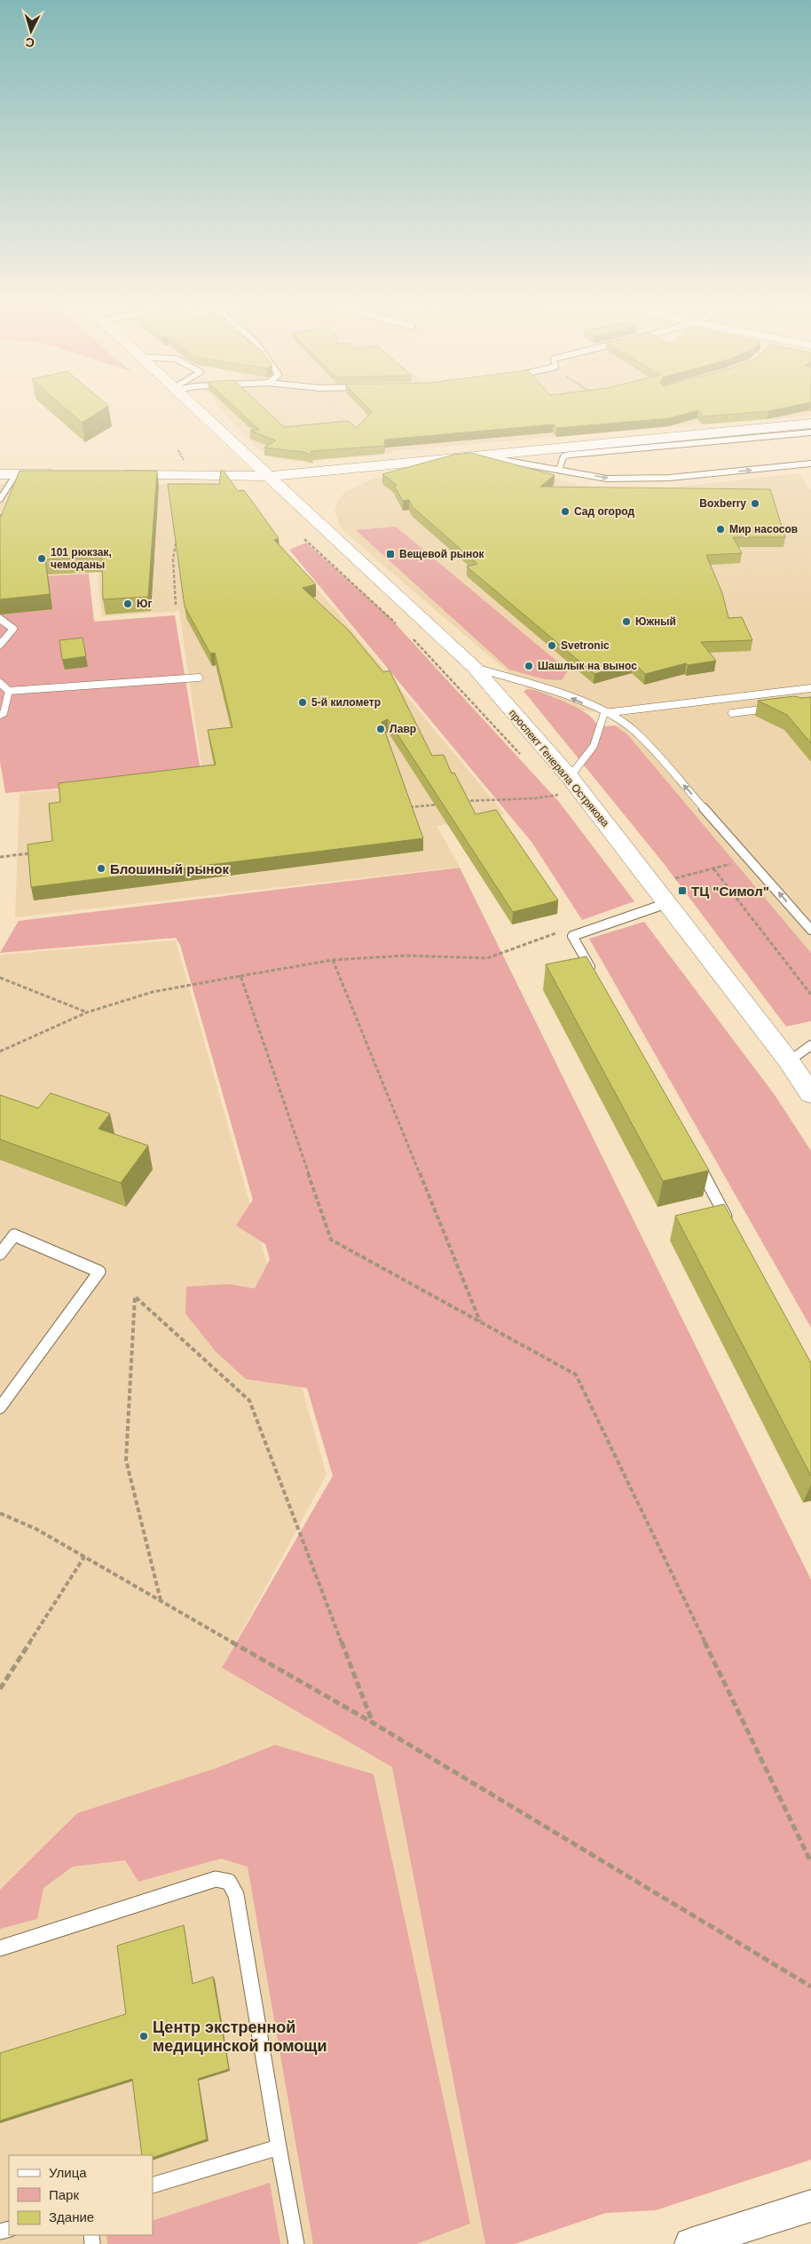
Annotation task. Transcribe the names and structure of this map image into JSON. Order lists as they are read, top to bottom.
{
  "streets": {
    "main road": ["проспект Генерала Острякова"]
  },
  "places": {
    "other": [
      "Boxberry",
      "Сад огород",
      "Мир насосов",
      "101 рюкзак, чемоданы",
      "Юг",
      "Южный",
      "Svetronic",
      "Шашлык на вынос",
      "5-й километр",
      "Лавр",
      "Блошиный рынок",
      "Центр экстренной медицинской помощи"
    ],
    "transit": ["Вещевой рынок", "ТЦ \"Симол\""]
  },
  "legend": ["Улица", "Парк", "Здание"],
  "north": "bottom"
}
